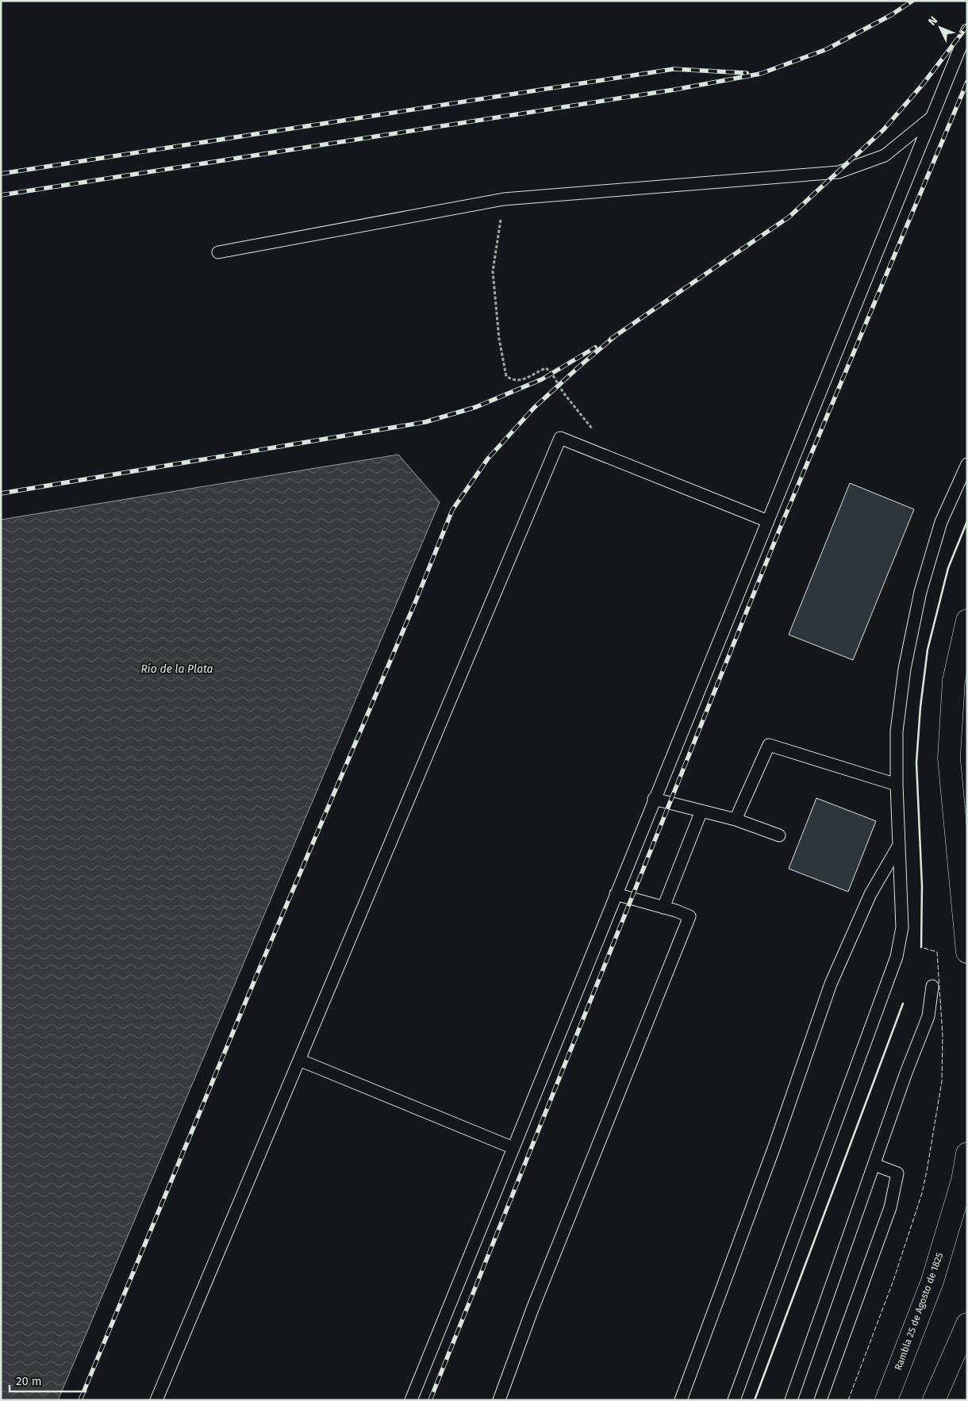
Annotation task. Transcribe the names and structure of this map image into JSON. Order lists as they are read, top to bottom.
{
  "streets": {
    "main road": ["Rambla 25 de Agosto de 1825"]
  },
  "water": ["Río de la Plata"],
  "scale_bar": "20 m",
  "north": "top left"
}
